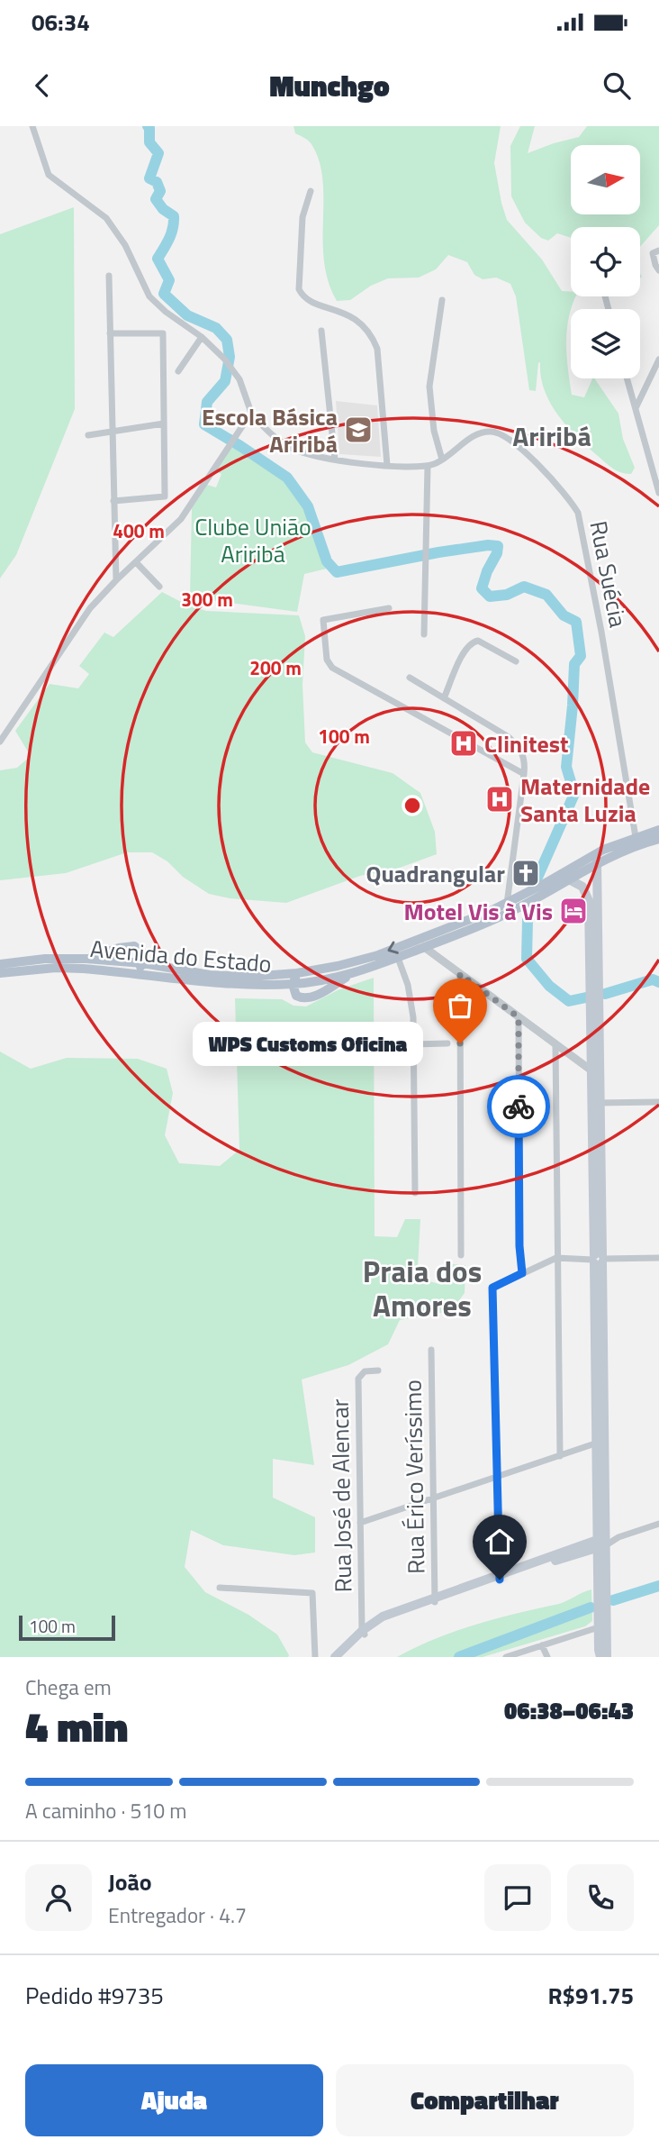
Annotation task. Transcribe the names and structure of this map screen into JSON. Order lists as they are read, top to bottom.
{
  "streets": {
    "main road": ["Avenida do Estado"],
    "street": ["Rua Suécia", "Rua Érico Veríssimo", "Rua José de Alencar"]
  },
  "districts": ["Ariribá", "Praia dos Amores"],
  "parks": ["Clube União Ariribá"],
  "places": {
    "school or university": ["Escola Básica Ariribá"],
    "hospital": ["Clinitest", "Maternidade Santa Luzia"],
    "church": ["Quadrangular"],
    "hotel": ["Motel Vis à Vis"],
    "other": ["WPS Customs Oficina"]
  },
  "scale_bar": "100 m",
  "north": "right",
  "page": {
    "status": "06:34",
    "header": "Munchgo",
    "bubble": "WPS Customs Oficina",
    "scale": "100 m",
    "heading": ["4 min", "Chega em", "06:38–06:43"],
    "panel": [
      "João",
      "Entregador · 4.7",
      "Pedido #9735",
      "R$91.75"
    ],
    "bar": "A caminho · 510 m",
    "buttons": ["Ajuda", "Compartilhar"]
  },
  "rings": [
    "400 m",
    "300 m",
    "200 m",
    "100 m"
  ]
}
